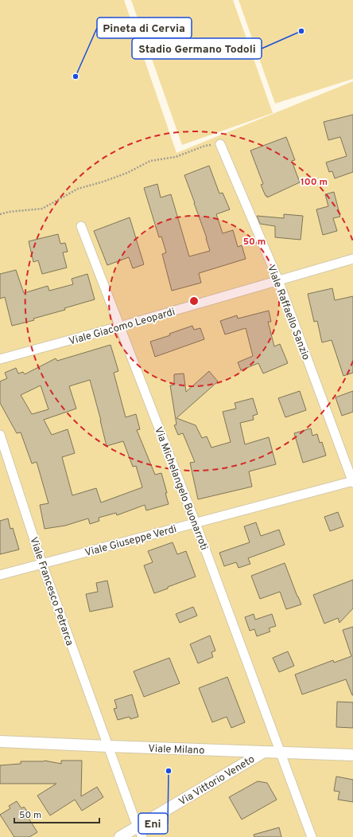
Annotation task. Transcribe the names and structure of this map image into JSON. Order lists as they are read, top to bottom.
{
  "streets": {
    "street": [
      "Viale Raffaello Sanzio",
      "Viale Giacomo Leopardi",
      "Via Michelangelo Buonarroti",
      "Viale Giuseppe Verdi",
      "Viale Francesco Petrarca",
      "Viale Milano",
      "Via Vittorio Veneto"
    ]
  },
  "crossings": [
    ["Viale Raffaello Sanzio", "Viale Giacomo Leopardi"],
    ["Viale Raffaello Sanzio", "Viale Giuseppe Verdi"],
    ["Viale Giacomo Leopardi", "Via Michelangelo Buonarroti"],
    ["Via Michelangelo Buonarroti", "Viale Giuseppe Verdi"],
    ["Via Michelangelo Buonarroti", "Viale Milano"],
    ["Viale Giuseppe Verdi", "Viale Francesco Petrarca"],
    ["Viale Francesco Petrarca", "Viale Milano"],
    ["Viale Francesco Petrarca", "Via Vittorio Veneto"],
    ["Viale Milano", "Via Vittorio Veneto"]
  ],
  "places": ["Stadio Germano Todoli", "Pineta di Cervia", "Eni"],
  "scale_bar": "50 m",
  "rings": ["100 m", "50 m"]
}
